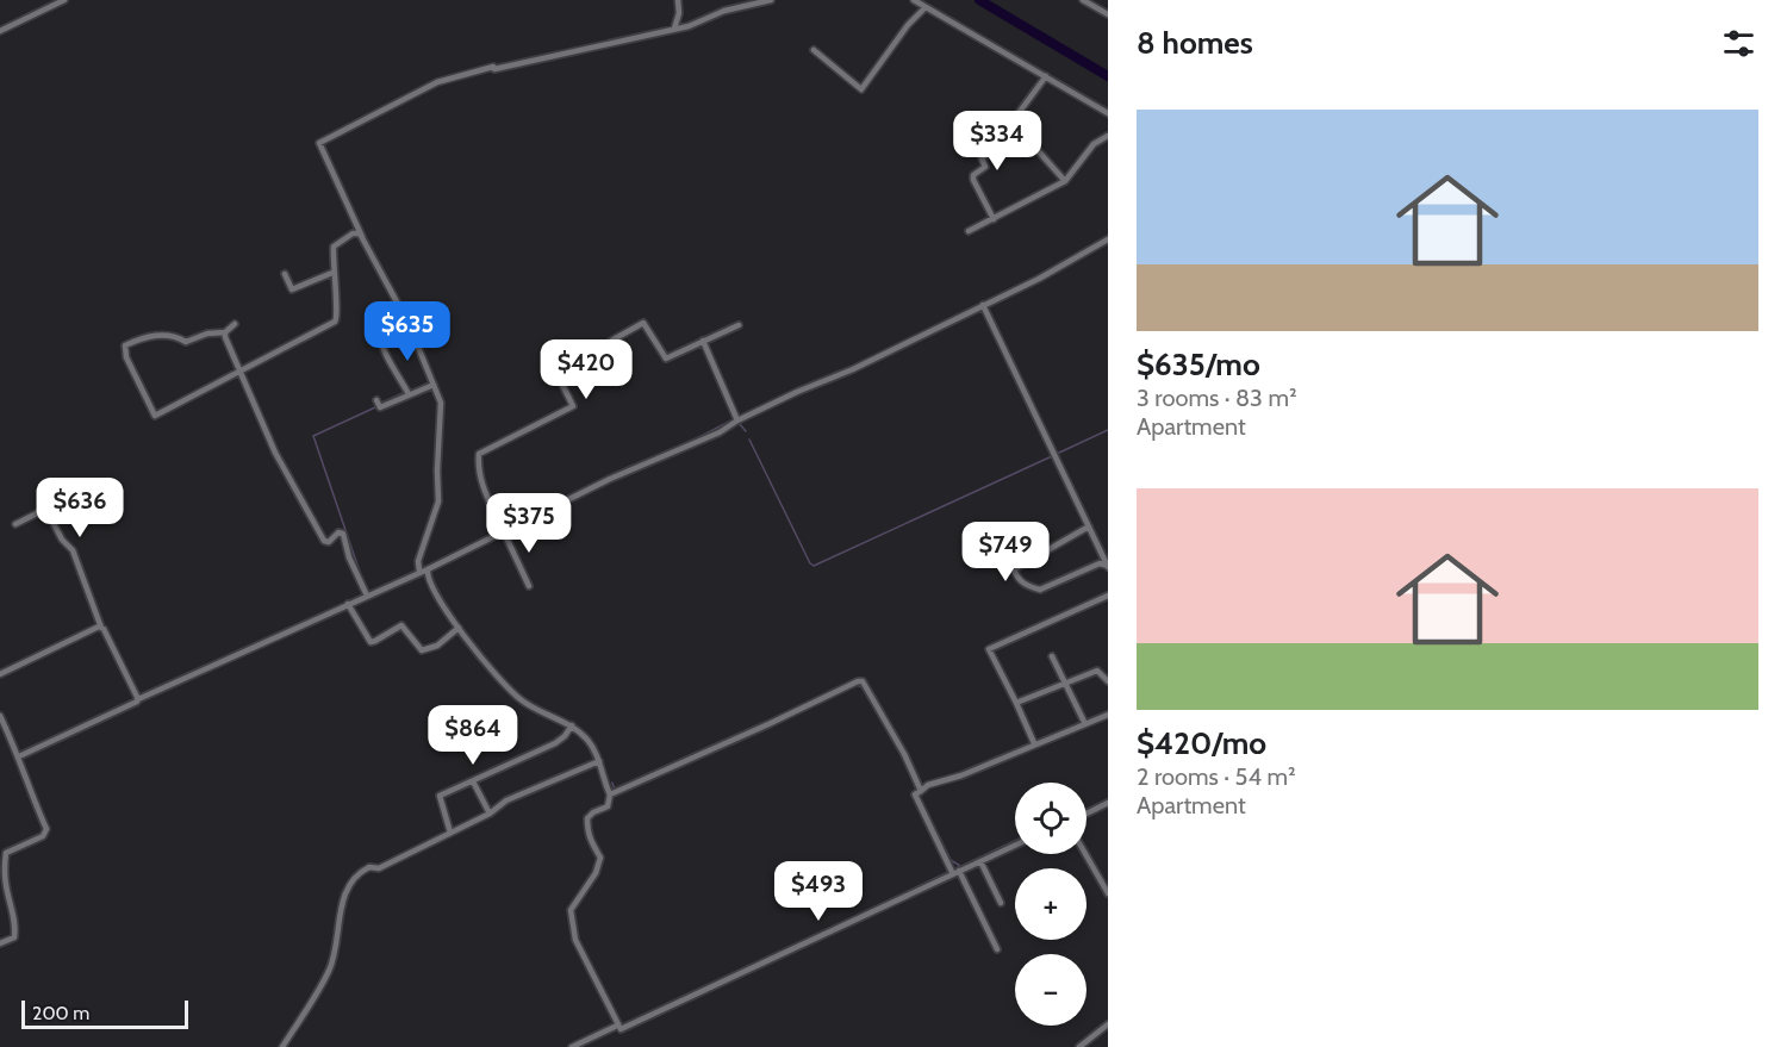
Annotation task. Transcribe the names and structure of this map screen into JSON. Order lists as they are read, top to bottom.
{
  "scale_bar": "200 m",
  "page": {
    "heading": "8 homes",
    "list": [
      {
        "name": "$635/mo",
        "note": "3 rooms · 83 m² · Apartment"
      },
      {
        "name": "$420/mo",
        "note": "2 rooms · 54 m² · Apartment"
      }
    ],
    "price": [
      "$334",
      "$635",
      "$420",
      "$636",
      "$375",
      "$749",
      "$864",
      "$493"
    ],
    "map_buttons": ["+", "−"],
    "scale": "200 m"
  }
}
